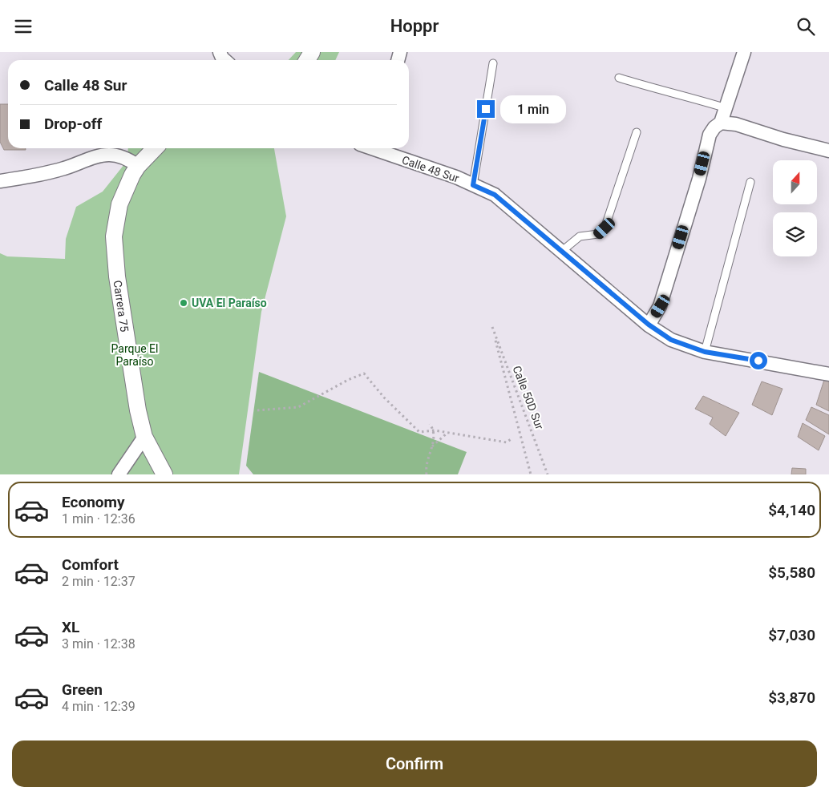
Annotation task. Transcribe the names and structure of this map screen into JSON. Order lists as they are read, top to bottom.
{
  "streets": {
    "street": ["Calle 48 Sur", "Carrera 75"],
    "path": ["Calle 50D Sur"]
  },
  "parks": ["Parque El Paraíso"],
  "places": ["UVA El Paraíso"],
  "north": "top",
  "page": {
    "header": "Hoppr",
    "banner": ["Calle 48 Sur", "Drop-off"],
    "bubble": "1 min",
    "list": [
      {
        "name": "Economy",
        "note": "1 min · 12:36",
        "value": "$4,140"
      },
      {
        "name": "Comfort",
        "note": "2 min · 12:37",
        "value": "$5,580"
      },
      {
        "name": "XL",
        "note": "3 min · 12:38",
        "value": "$7,030"
      },
      {
        "name": "Green",
        "note": "4 min · 12:39",
        "value": "$3,870"
      }
    ],
    "buttons": "Confirm"
  }
}
